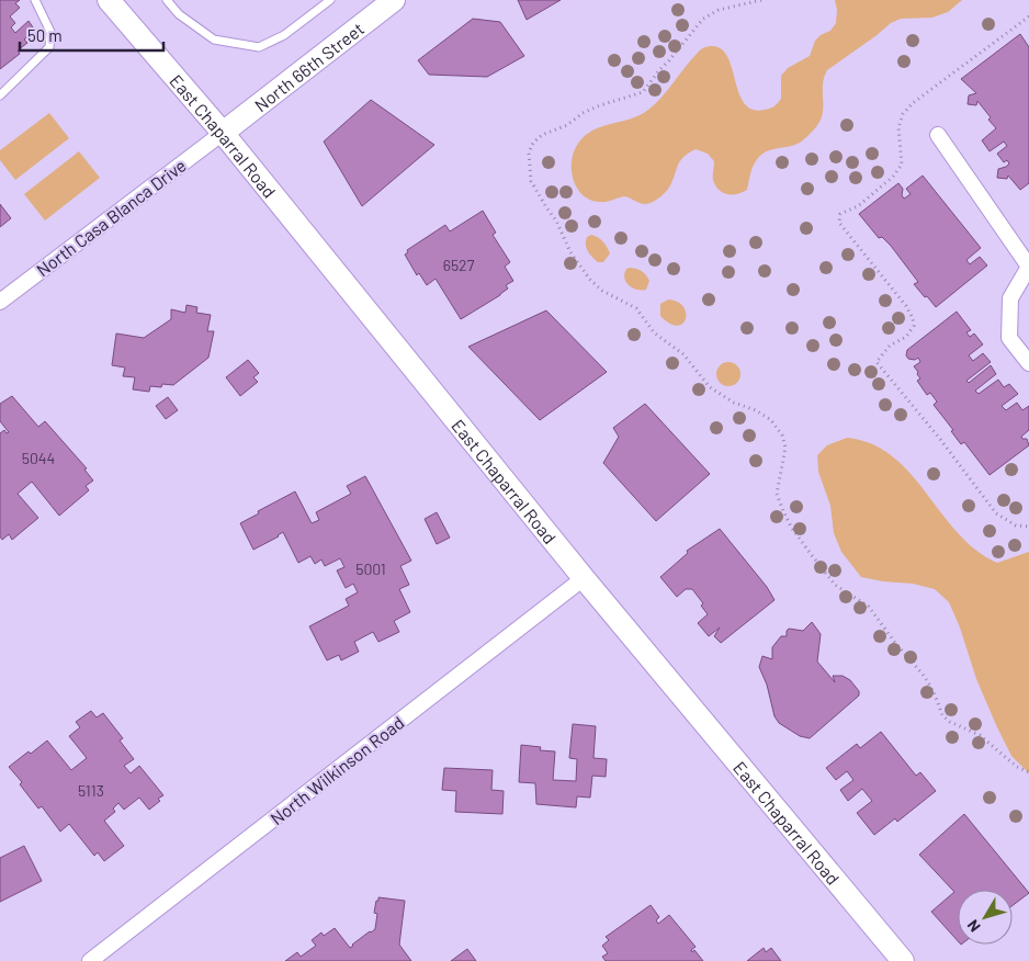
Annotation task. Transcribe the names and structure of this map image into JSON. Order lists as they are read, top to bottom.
{
  "streets": {
    "main road": ["North 66th Street", "East Chaparral Road"],
    "street": ["North Casa Blanca Drive", "North Wilkinson Road"]
  },
  "crossings": [
    ["North 66th Street", "East Chaparral Road"],
    ["North 66th Street", "North Casa Blanca Drive"],
    ["East Chaparral Road", "North Casa Blanca Drive"],
    ["East Chaparral Road", "North Wilkinson Road"]
  ],
  "house_numbers": [
    "6527",
    "5044",
    "5001",
    "5113"
  ],
  "scale_bar": "50 m",
  "north": "bottom left"
}
